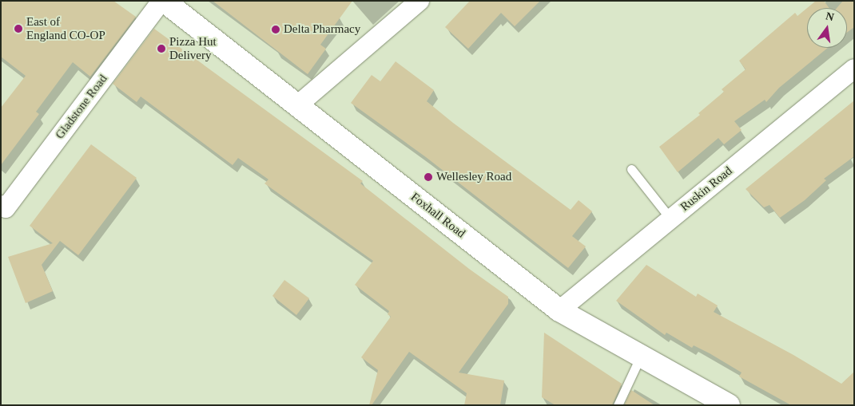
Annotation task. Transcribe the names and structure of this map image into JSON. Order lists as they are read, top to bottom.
{
  "streets": {
    "main road": ["Foxhall Road"],
    "street": ["Gladstone Road", "Ruskin Road"]
  },
  "crossings": [
    ["Gladstone Road", "Foxhall Road"],
    ["Ruskin Road", "Foxhall Road"]
  ],
  "places": [
    "East of England CO-OP",
    "Delta Pharmacy",
    "Pizza Hut Delivery",
    "Wellesley Road"
  ],
  "north": "top"
}
